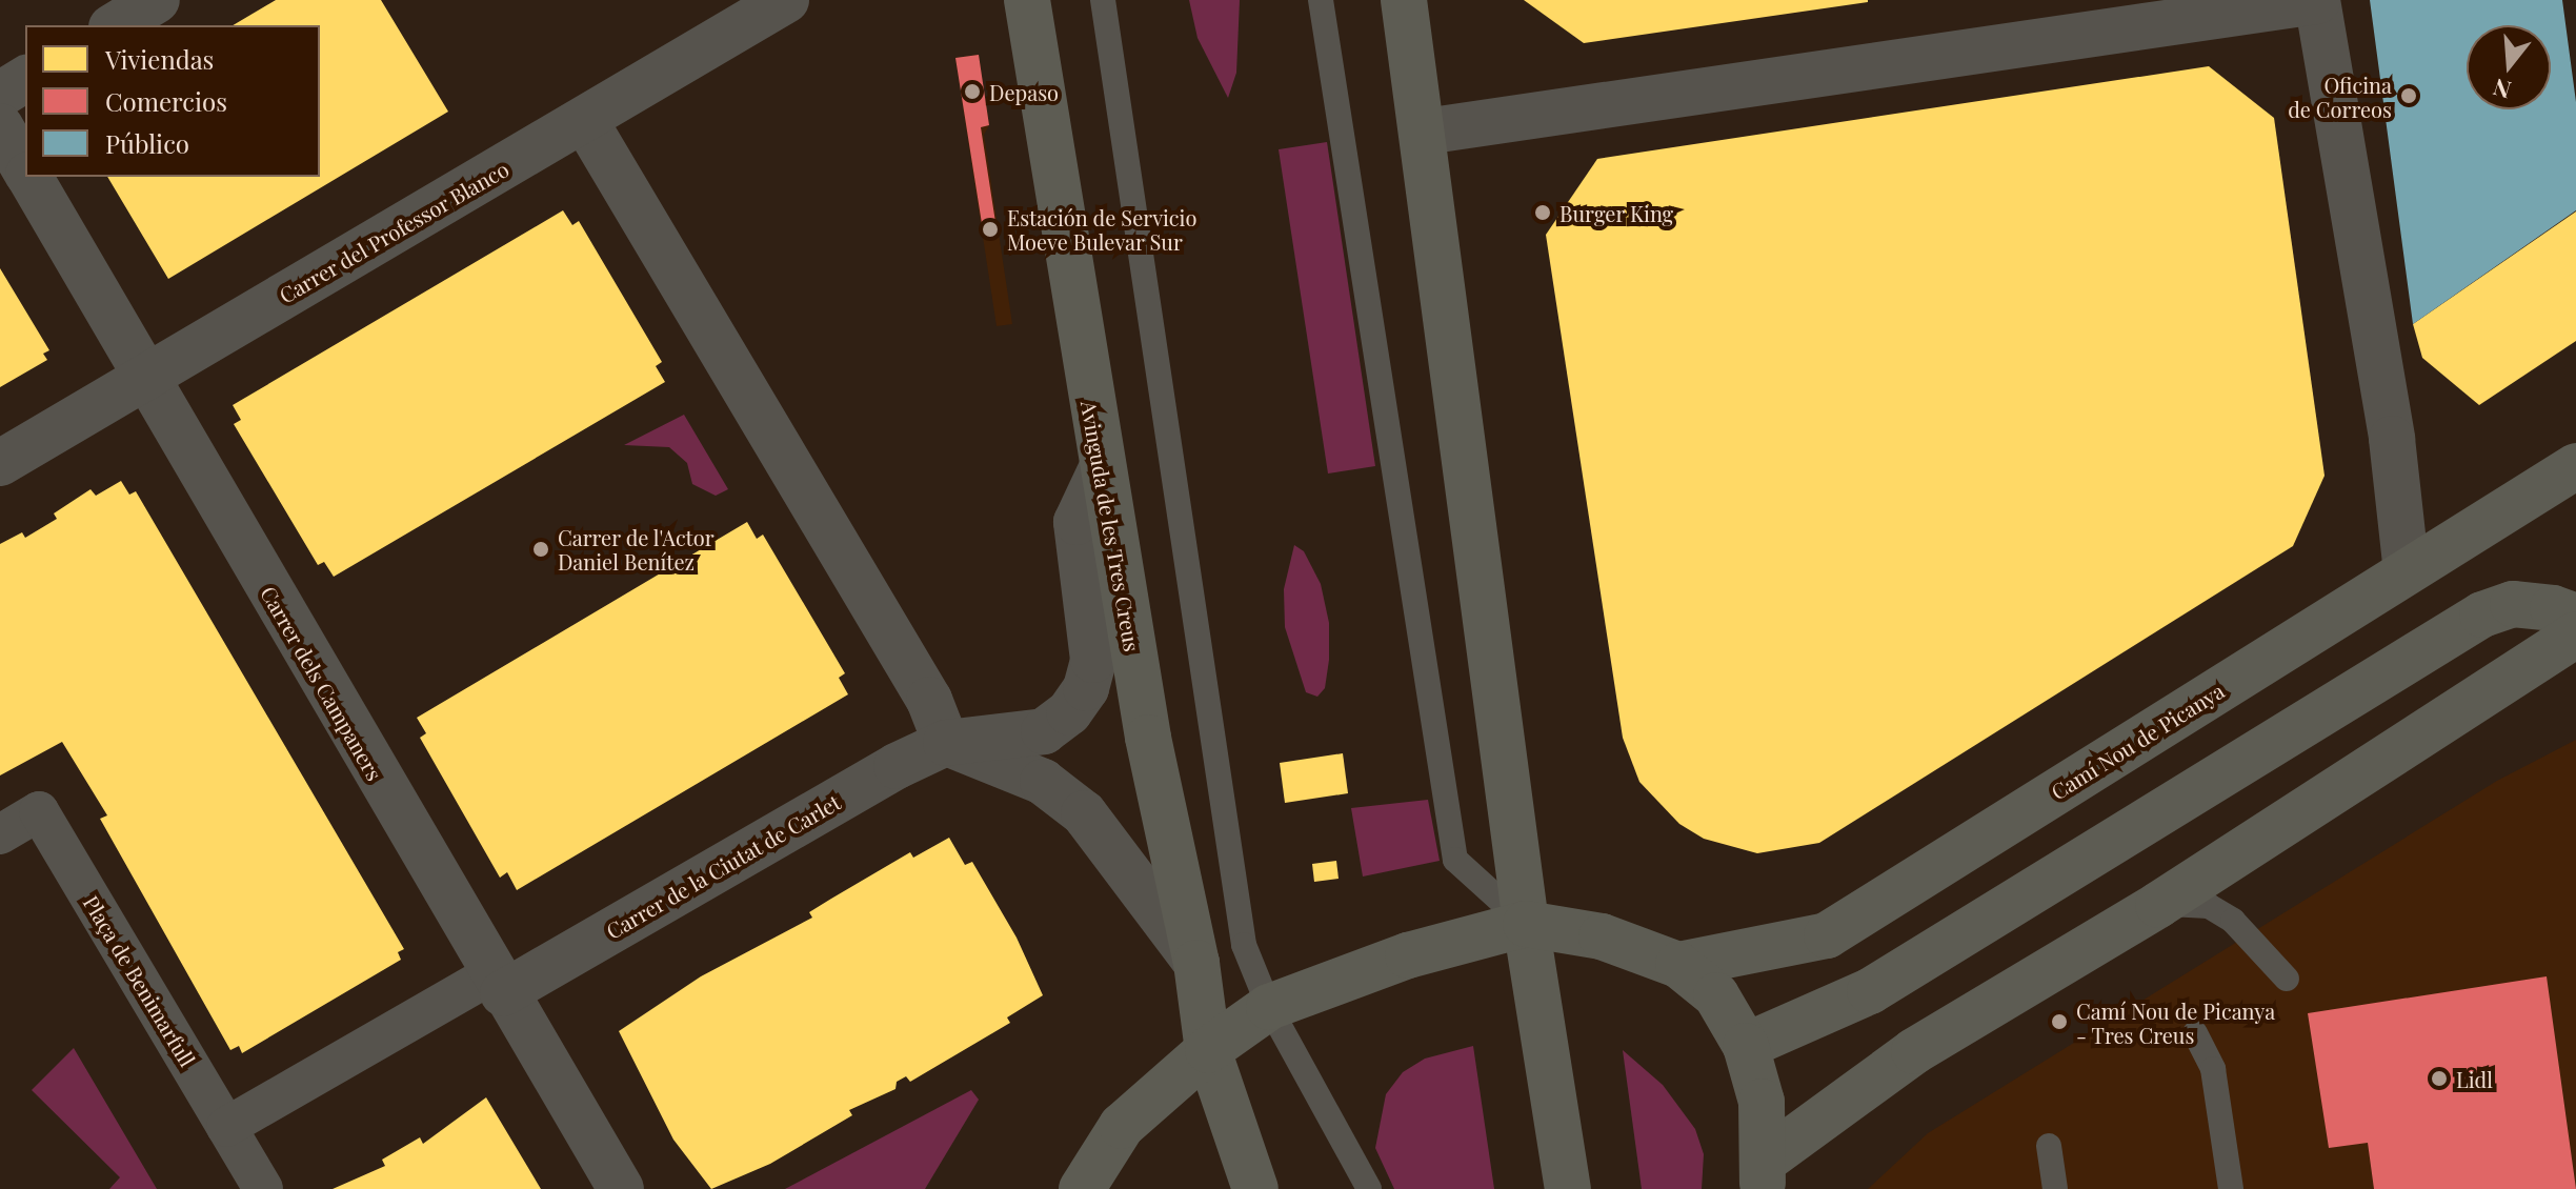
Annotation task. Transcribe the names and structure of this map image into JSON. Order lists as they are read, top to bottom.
{
  "streets": {
    "main road": ["Avinguda de les Tres Creus", "Camí Nou de Picanya"],
    "street": [
      "Carrer del Professor Blanco",
      "Carrer dels Campaners",
      "Carrer de la Ciutat de Carlet",
      "Plaça de Benimarfull"
    ]
  },
  "crossings": [
    ["Carrer del Professor Blanco", "Carrer dels Campaners"],
    ["Carrer dels Campaners", "Carrer de la Ciutat de Carlet"],
    ["Carrer de la Ciutat de Carlet", "Plaça de Benimarfull"]
  ],
  "places": [
    "Depaso",
    "Oficina de Correos",
    "Burger King",
    "Estación de Servicio Moeve Bulevar Sur",
    "Carrer de l'Actor Daniel Benítez",
    "Camí Nou de Picanya - Tres Creus",
    "Lidl"
  ],
  "legend": ["Viviendas", "Comercios", "Público"],
  "north": "bottom"
}
